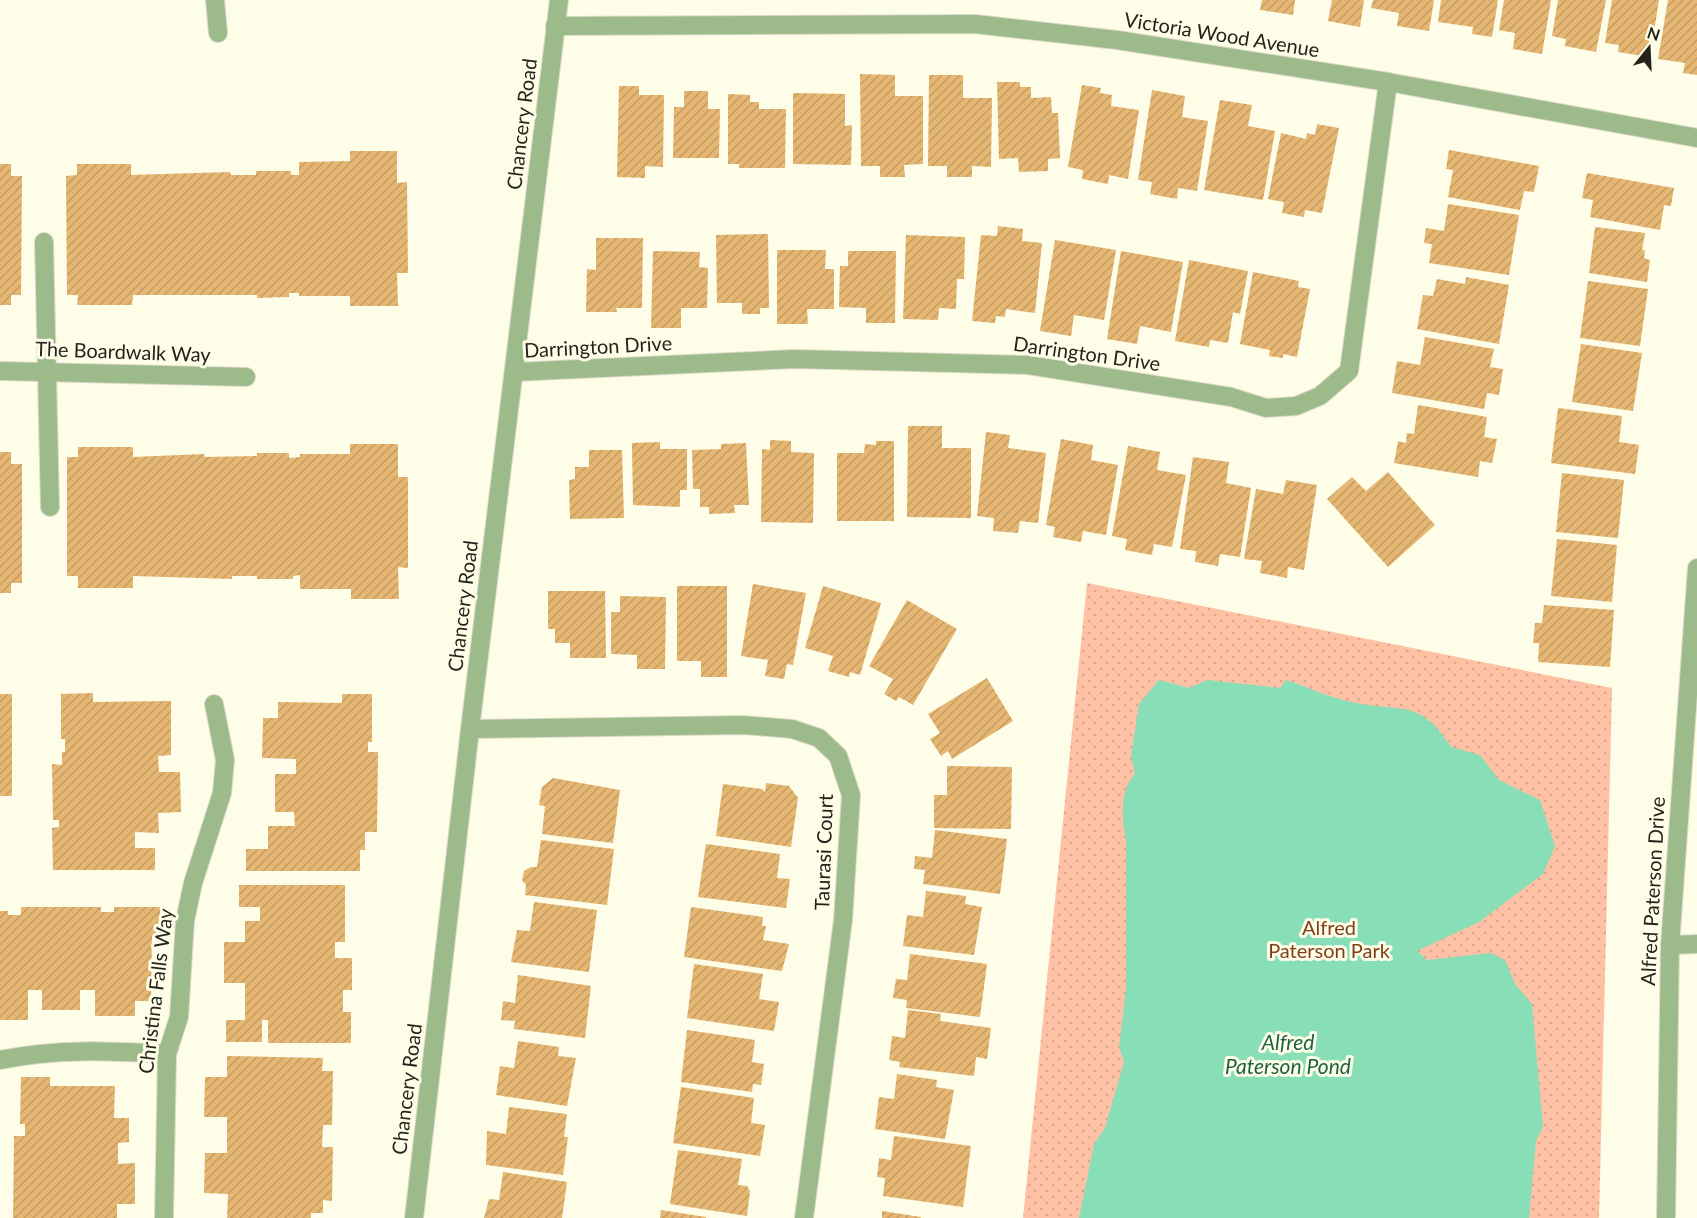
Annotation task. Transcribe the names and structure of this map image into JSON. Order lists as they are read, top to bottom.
{
  "streets": {
    "street": [
      "Victoria Wood Avenue",
      "Chancery Road",
      "Darrington Drive",
      "The Boardwalk Way",
      "Taurasi Court",
      "Alfred Paterson Drive",
      "Christina Falls Way"
    ]
  },
  "crossings": [
    ["Victoria Wood Avenue", "Chancery Road"],
    ["Victoria Wood Avenue", "Darrington Drive"],
    ["Chancery Road", "Darrington Drive"],
    ["Chancery Road", "Taurasi Court"]
  ],
  "water": ["Alfred Paterson Pond"],
  "parks": ["Alfred Paterson Park"],
  "north": "top"
}
